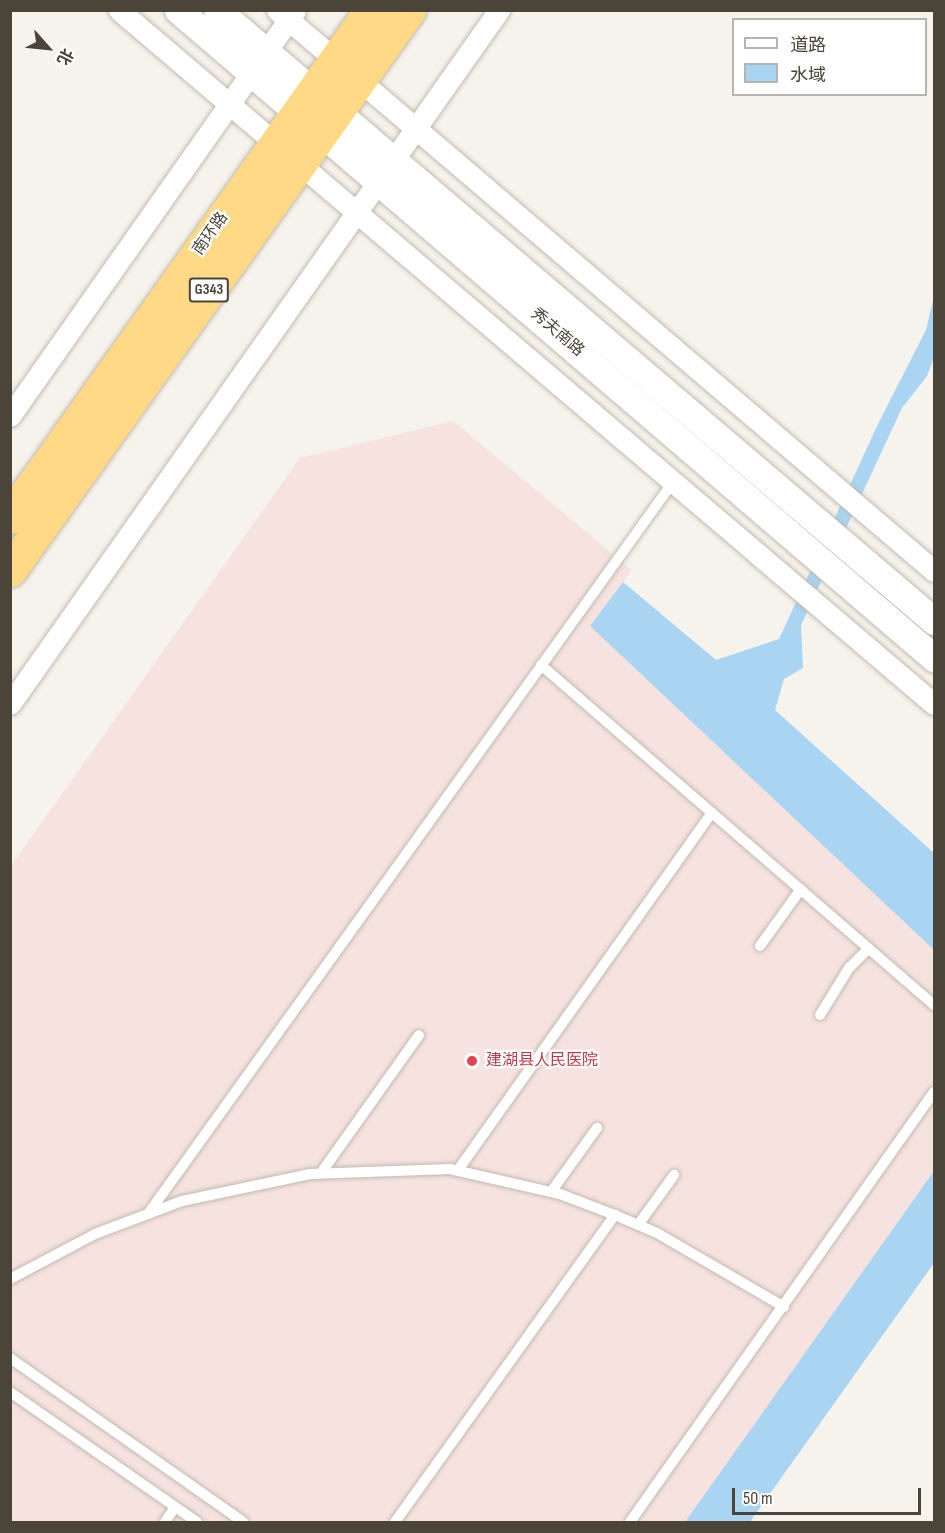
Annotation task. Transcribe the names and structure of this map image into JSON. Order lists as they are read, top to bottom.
{
  "streets": {
    "highway": ["南环路", "G343"],
    "street": ["秀夫南路"]
  },
  "crossings": [
    ["南环路", "G343"],
    ["南环路", "秀夫南路"]
  ],
  "places": ["建湖县人民医院"],
  "legend": ["道路", "水域"],
  "scale_bar": "50 m",
  "north": "bottom right"
}
